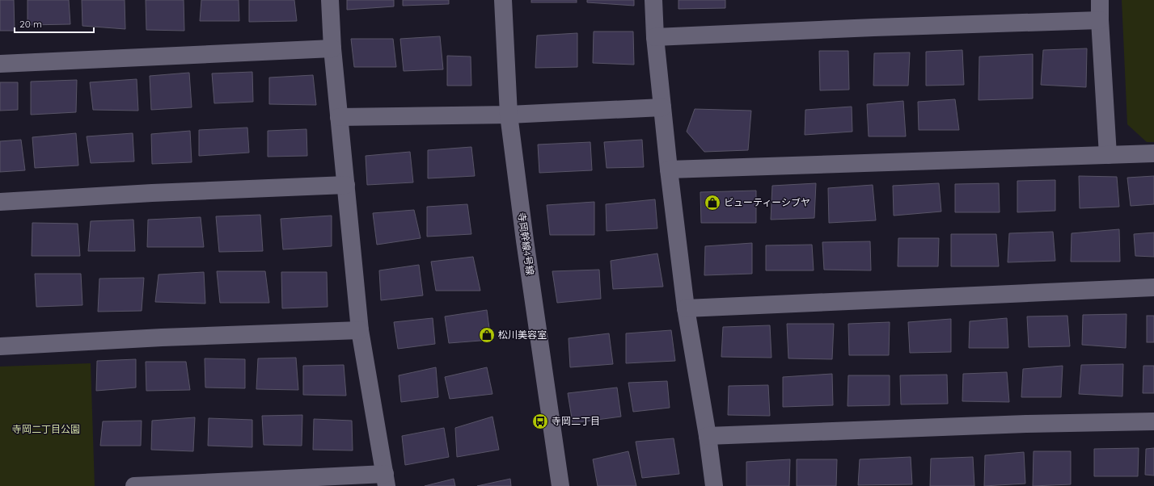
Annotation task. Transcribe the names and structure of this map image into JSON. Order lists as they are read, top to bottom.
{
  "streets": {
    "street": ["寺岡幹線4号線"]
  },
  "parks": ["寺岡二丁目公園"],
  "places": {
    "shop": ["ビューティーシブヤ", "松川美容室"],
    "bus stop": ["寺岡二丁目"]
  },
  "scale_bar": "20 m"
}
